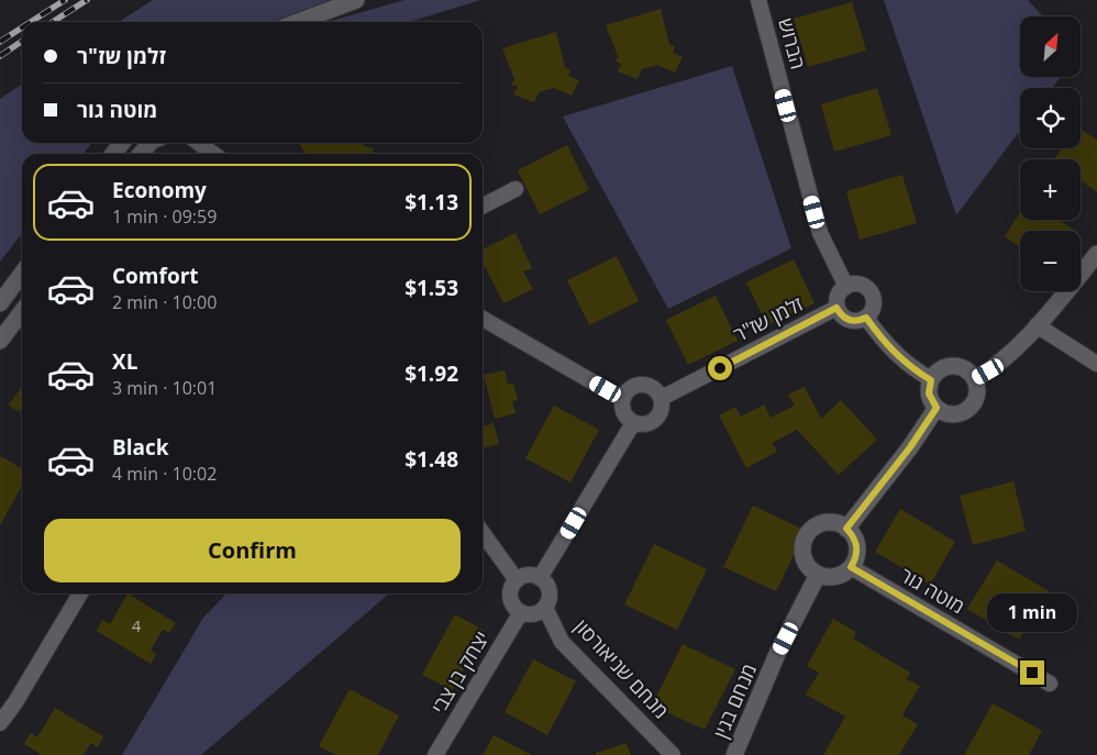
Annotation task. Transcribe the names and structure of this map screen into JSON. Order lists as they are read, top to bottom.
{
  "streets": {
    "street": [
      "הברוש",
      "זלמן שז\"ר",
      "מוטה גור",
      "מנחם שניאורסון",
      "יצחק בן צבי",
      "מנחם בגין"
    ]
  },
  "crossings": [
    ["הברוש", "זלמן שז\"ר"],
    ["מוטה גור", "מנחם בגין"],
    ["מנחם שניאורסון", "יצחק בן צבי"]
  ],
  "house_numbers": ["4"],
  "north": "top right",
  "page": {
    "map_buttons": ["+", "−"],
    "banner": ["זלמן שז\"ר", "מוטה גור"],
    "list": [
      {
        "name": "Economy",
        "note": "1 min · 09:59",
        "value": "$1.13"
      },
      {
        "name": "Comfort",
        "note": "2 min · 10:00",
        "value": "$1.53"
      },
      {
        "name": "XL",
        "note": "3 min · 10:01",
        "value": "$1.92"
      },
      {
        "name": "Black",
        "note": "4 min · 10:02",
        "value": "$1.48"
      }
    ],
    "buttons": "Confirm",
    "bubble": "1 min"
  }
}
